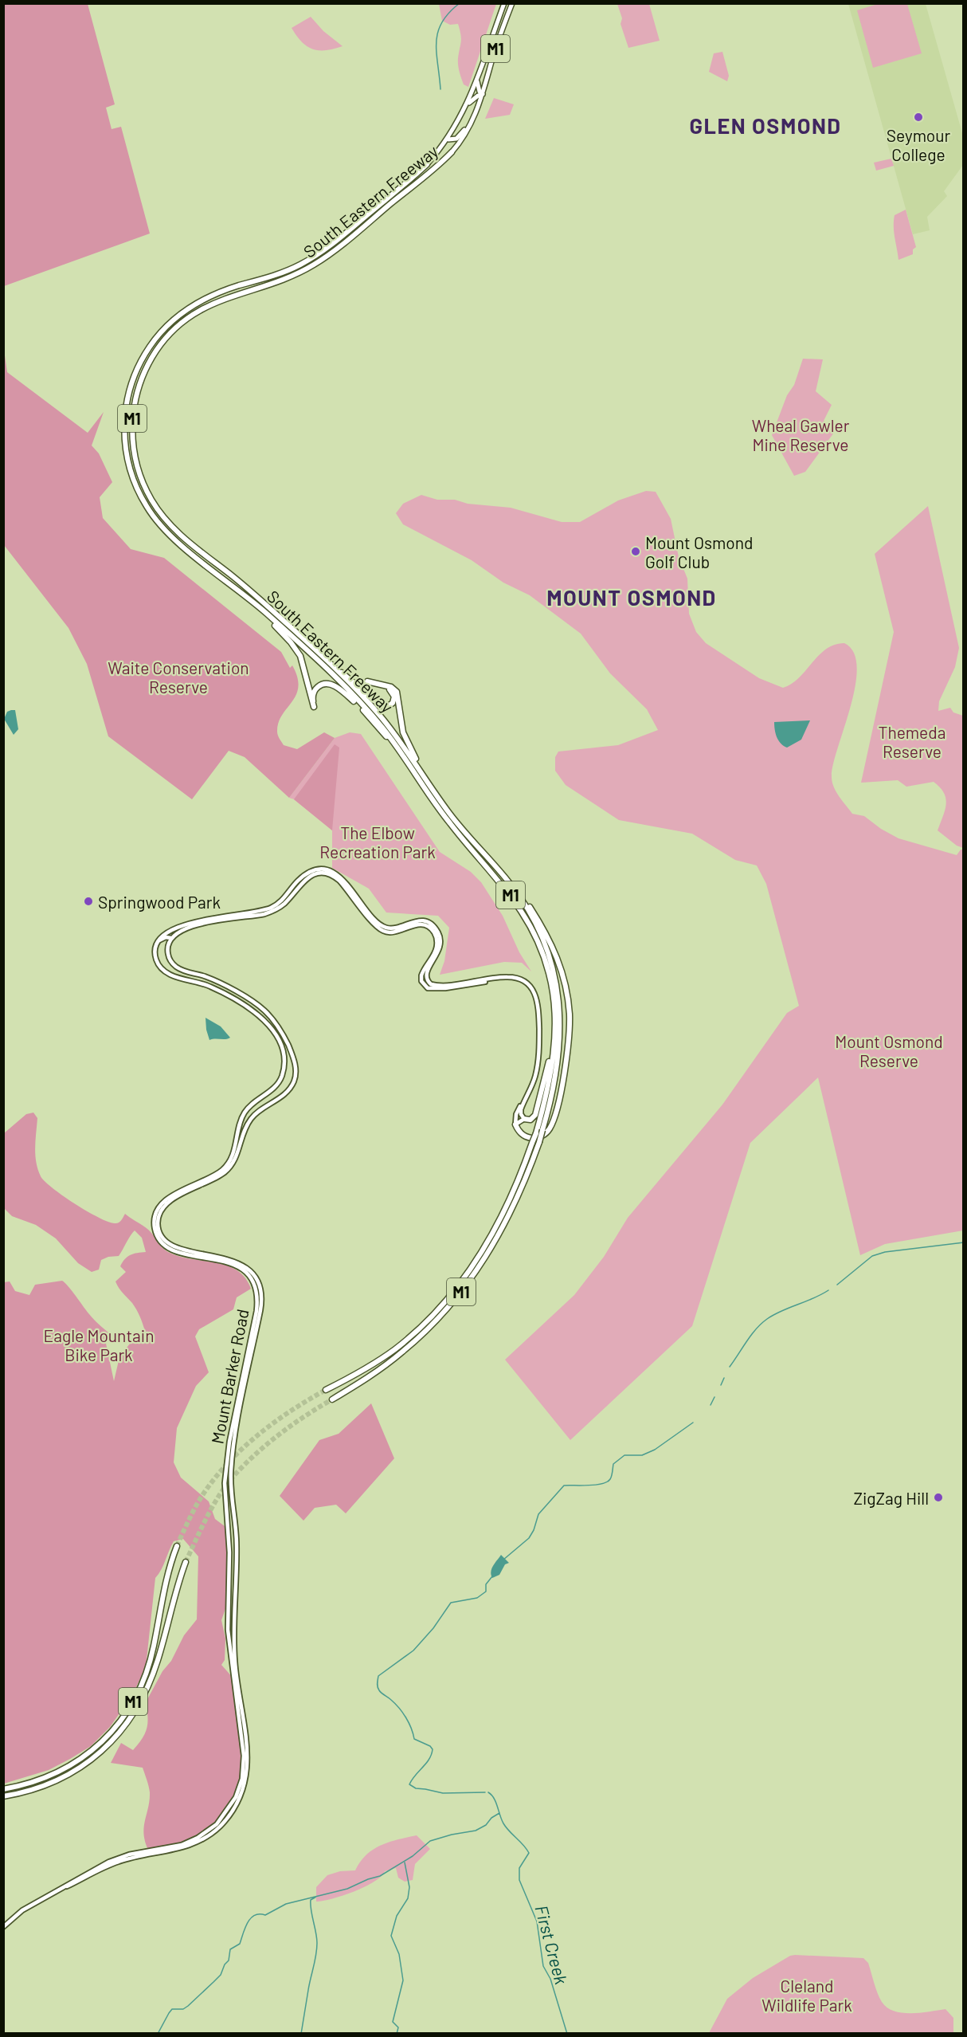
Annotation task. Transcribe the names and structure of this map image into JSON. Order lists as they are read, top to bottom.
{
  "streets": {
    "highway": ["M1", "South Eastern Freeway"],
    "main road": ["Mount Barker Road"]
  },
  "crossings": [
    ["M1", "South Eastern Freeway"]
  ],
  "districts": ["GLEN OSMOND", "MOUNT OSMOND"],
  "water": ["First Creek"],
  "parks": [
    "Wheal Gawler Mine Reserve",
    "Waite Conservation Reserve",
    "Themeda Reserve",
    "The Elbow Recreation Park",
    "Mount Osmond Reserve",
    "Eagle Mountain Bike Park",
    "Cleland Wildlife Park"
  ],
  "places": [
    "Seymour College",
    "Mount Osmond Golf Club",
    "Springwood Park",
    "ZigZag Hill"
  ]
}
